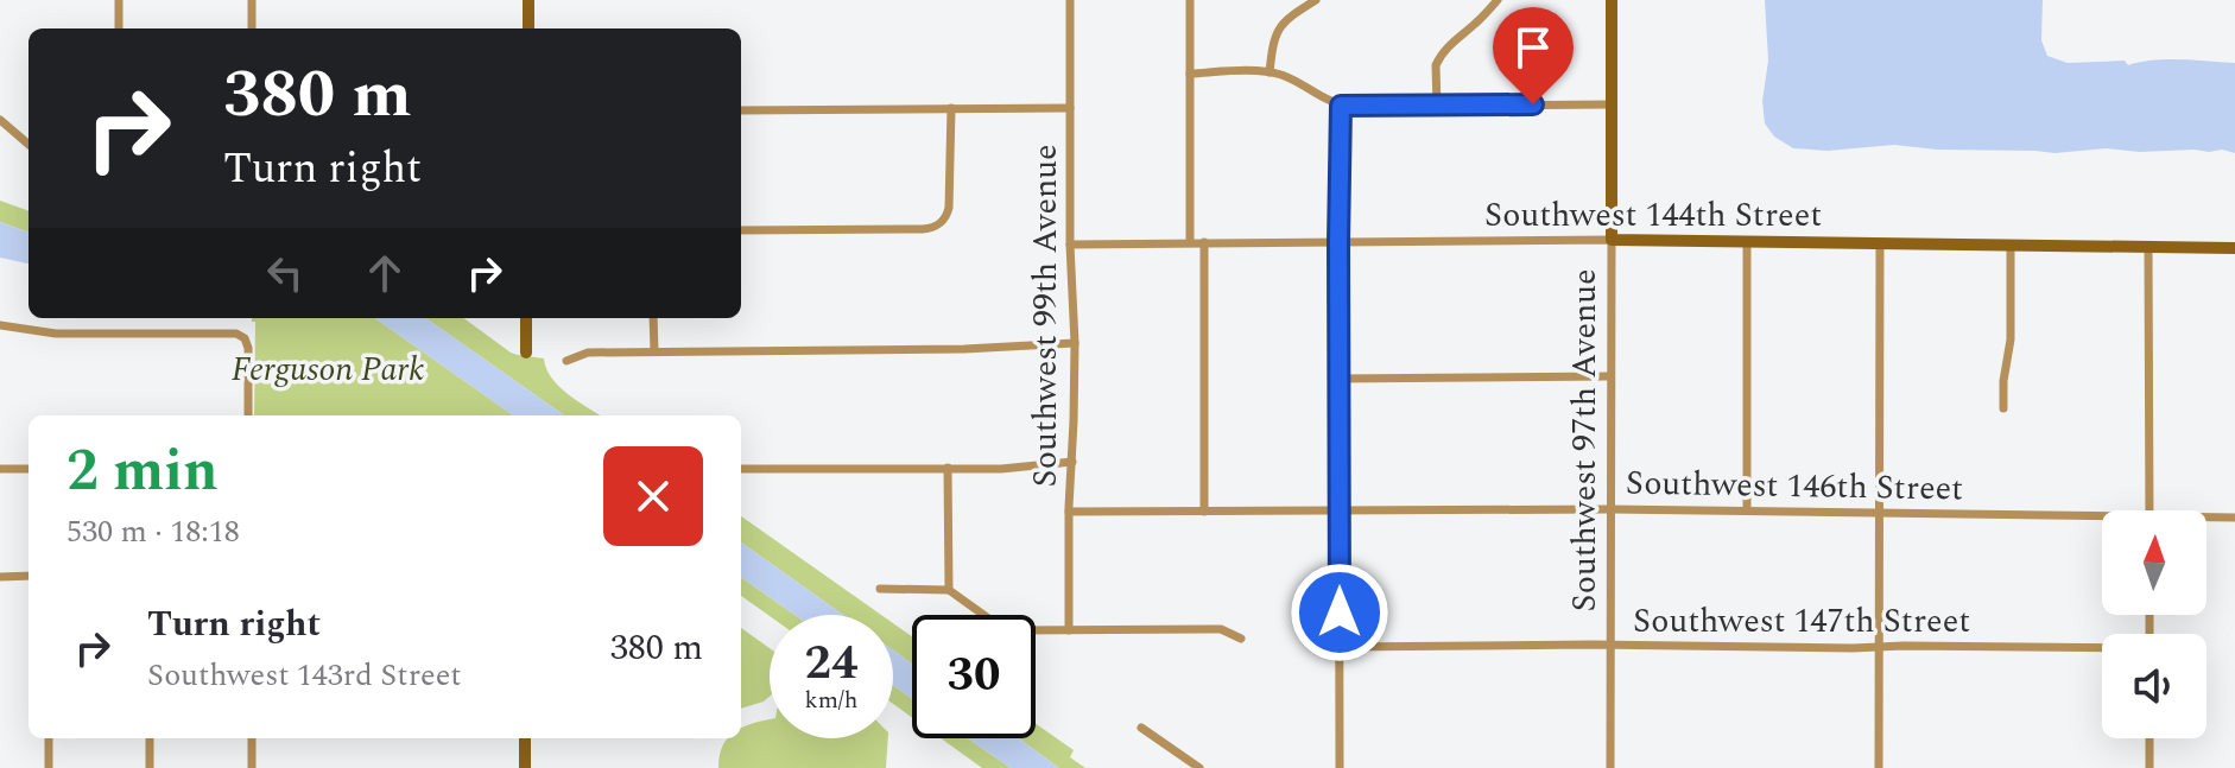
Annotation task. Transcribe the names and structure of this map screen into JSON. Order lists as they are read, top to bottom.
{
  "streets": {
    "street": [
      "Southwest 144th Street",
      "Southwest 99th Avenue",
      "Southwest 97th Avenue",
      "Southwest 146th Street",
      "Southwest 147th Street"
    ]
  },
  "crossings": [
    ["Southwest 144th Street", "Southwest 99th Avenue"],
    ["Southwest 144th Street", "Southwest 97th Avenue"],
    ["Southwest 99th Avenue", "Southwest 146th Street"],
    ["Southwest 97th Avenue", "Southwest 146th Street"],
    ["Southwest 97th Avenue", "Southwest 147th Street"]
  ],
  "parks": ["Ferguson Park"],
  "north": "top",
  "page": {
    "turn": ["380 m", "Turn right"],
    "heading": ["2 min", "530 m · 18:18"],
    "list": [
      {
        "name": "Turn right",
        "note": "Southwest 143rd Street",
        "value": "380 m"
      }
    ],
    "speed": "24 km/h",
    "limit": "30"
  }
}
